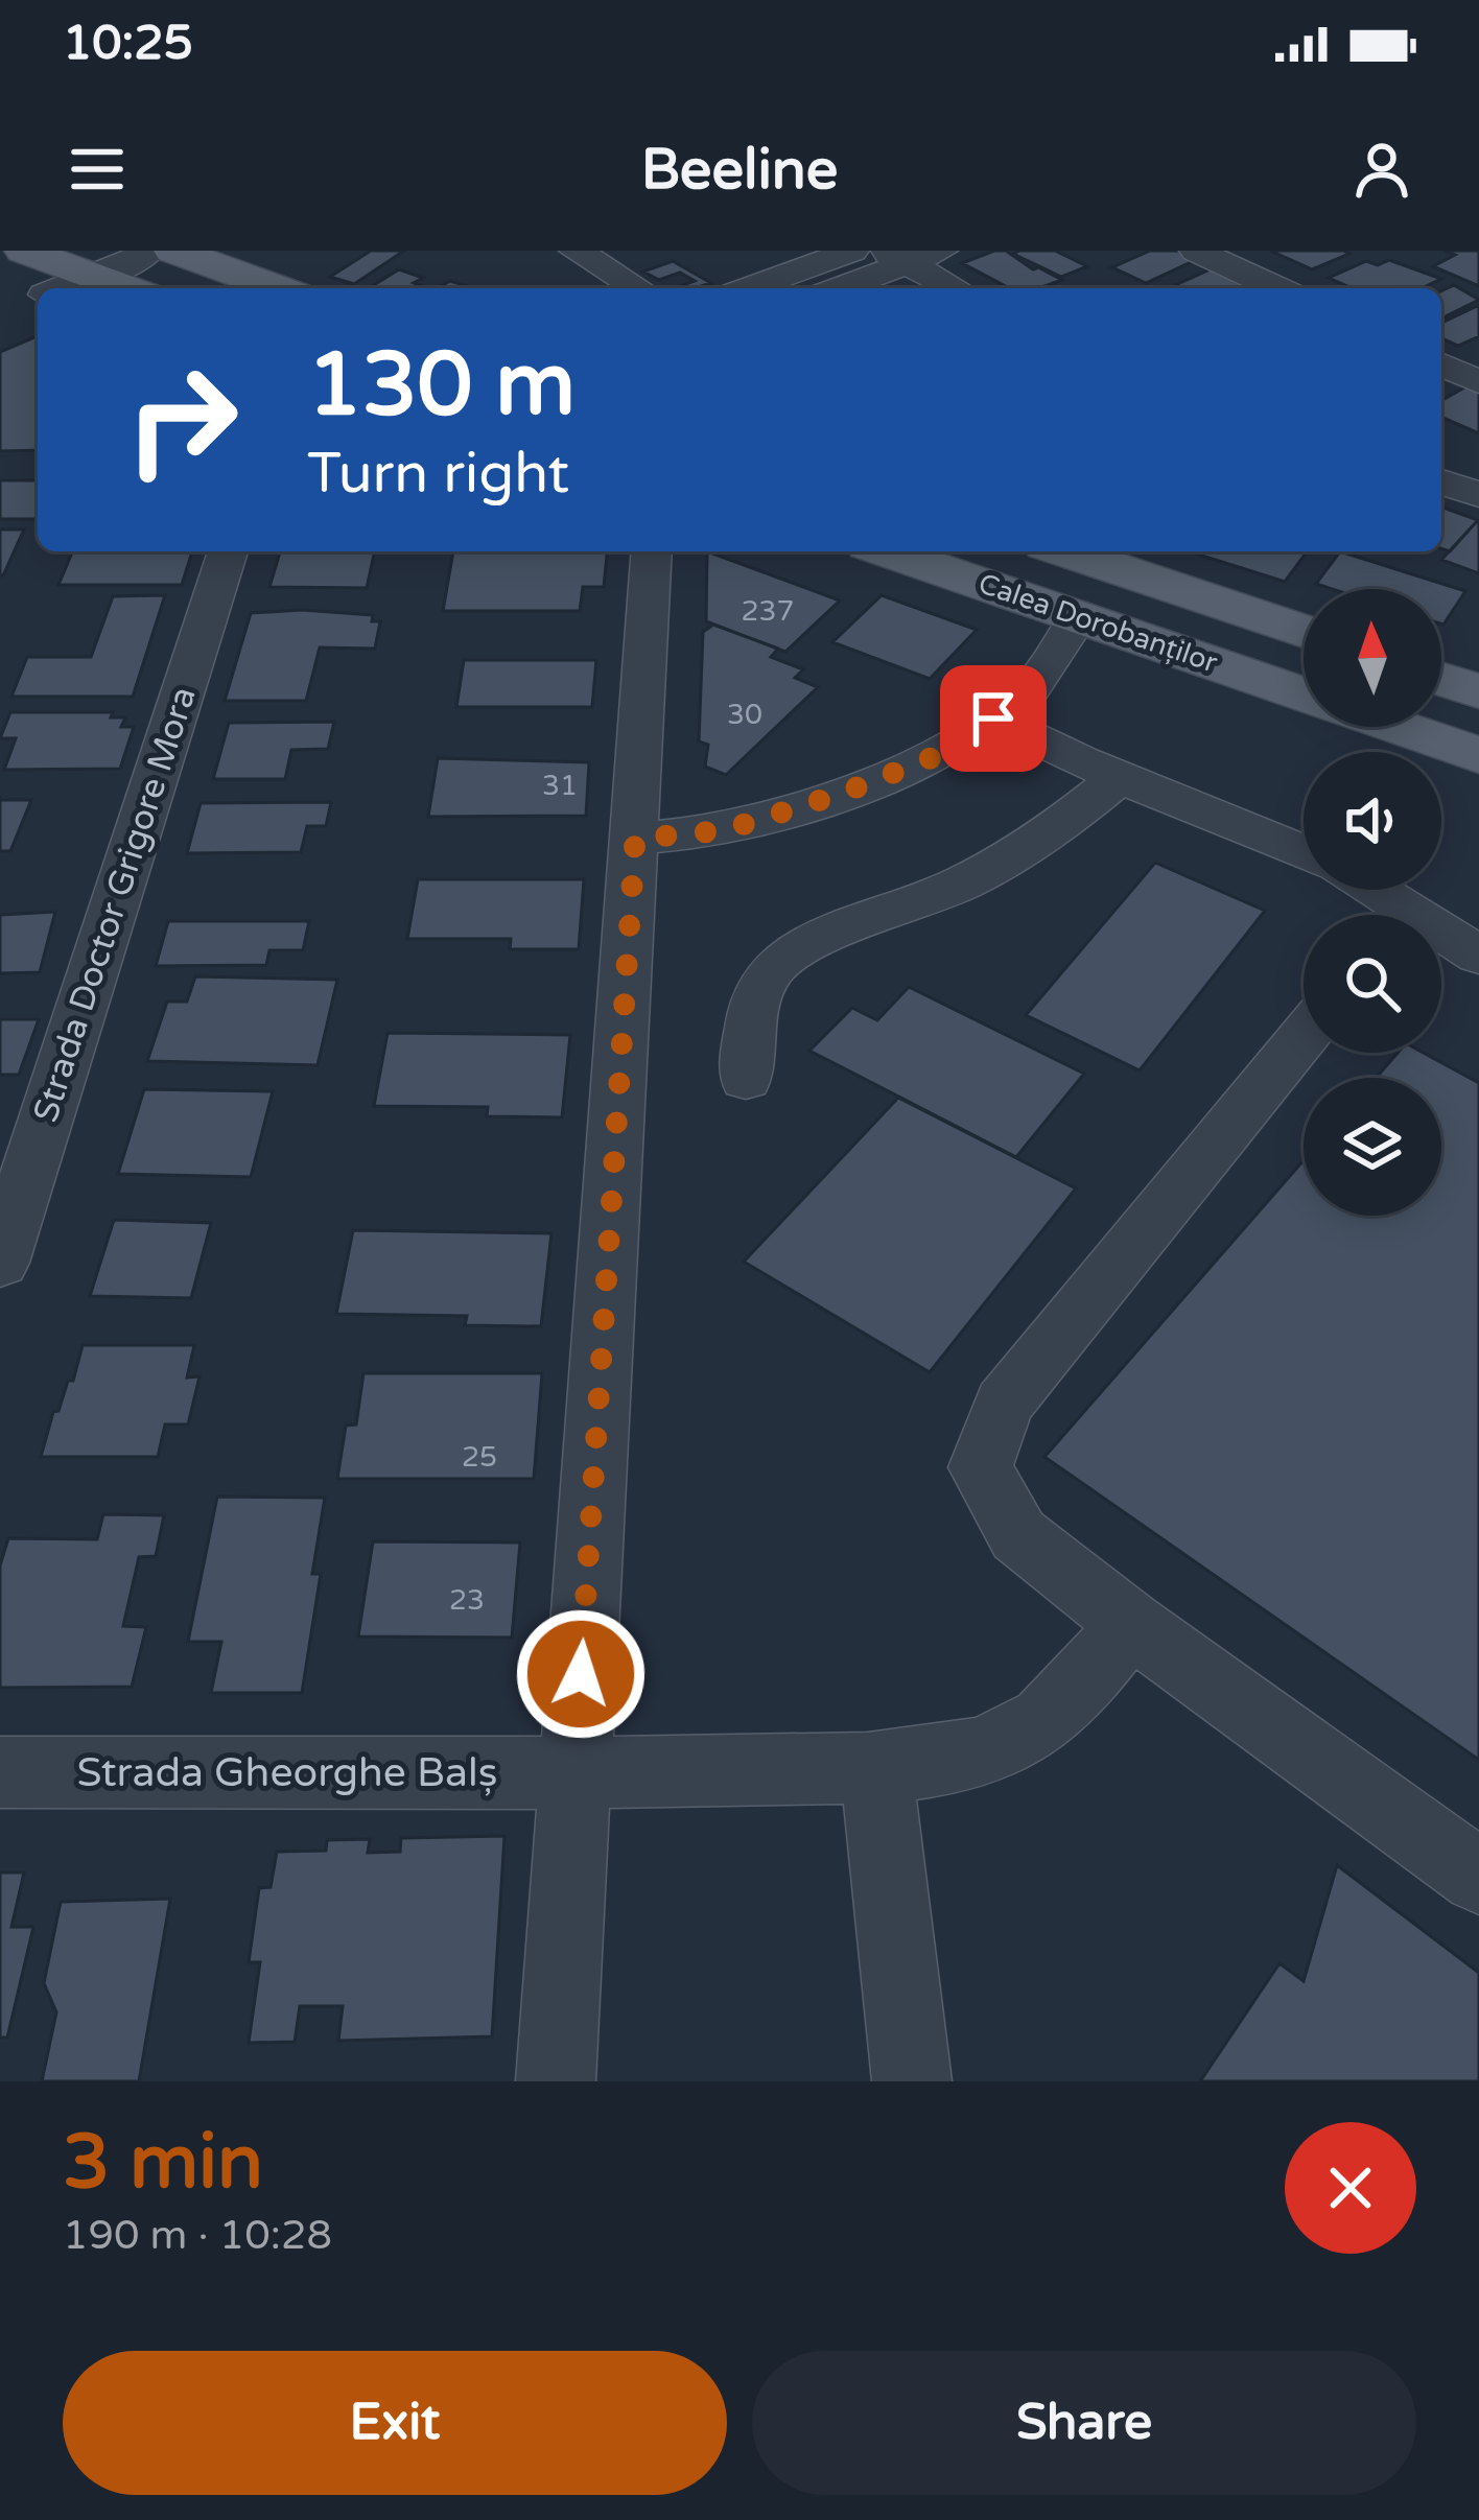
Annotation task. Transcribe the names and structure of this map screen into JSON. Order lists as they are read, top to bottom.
{
  "streets": {
    "main road": ["Calea Dorobanților"],
    "street": ["Strada Doctor Grigore Mora", "Strada Gheorghe Balș"]
  },
  "house_numbers": [
    "237",
    "30",
    "31",
    "25",
    "23"
  ],
  "north": "top",
  "page": {
    "status": "10:25",
    "header": "Beeline",
    "turn": ["130 m", "Turn right"],
    "heading": ["3 min", "190 m · 10:28"],
    "buttons": ["Exit", "Share"]
  }
}
